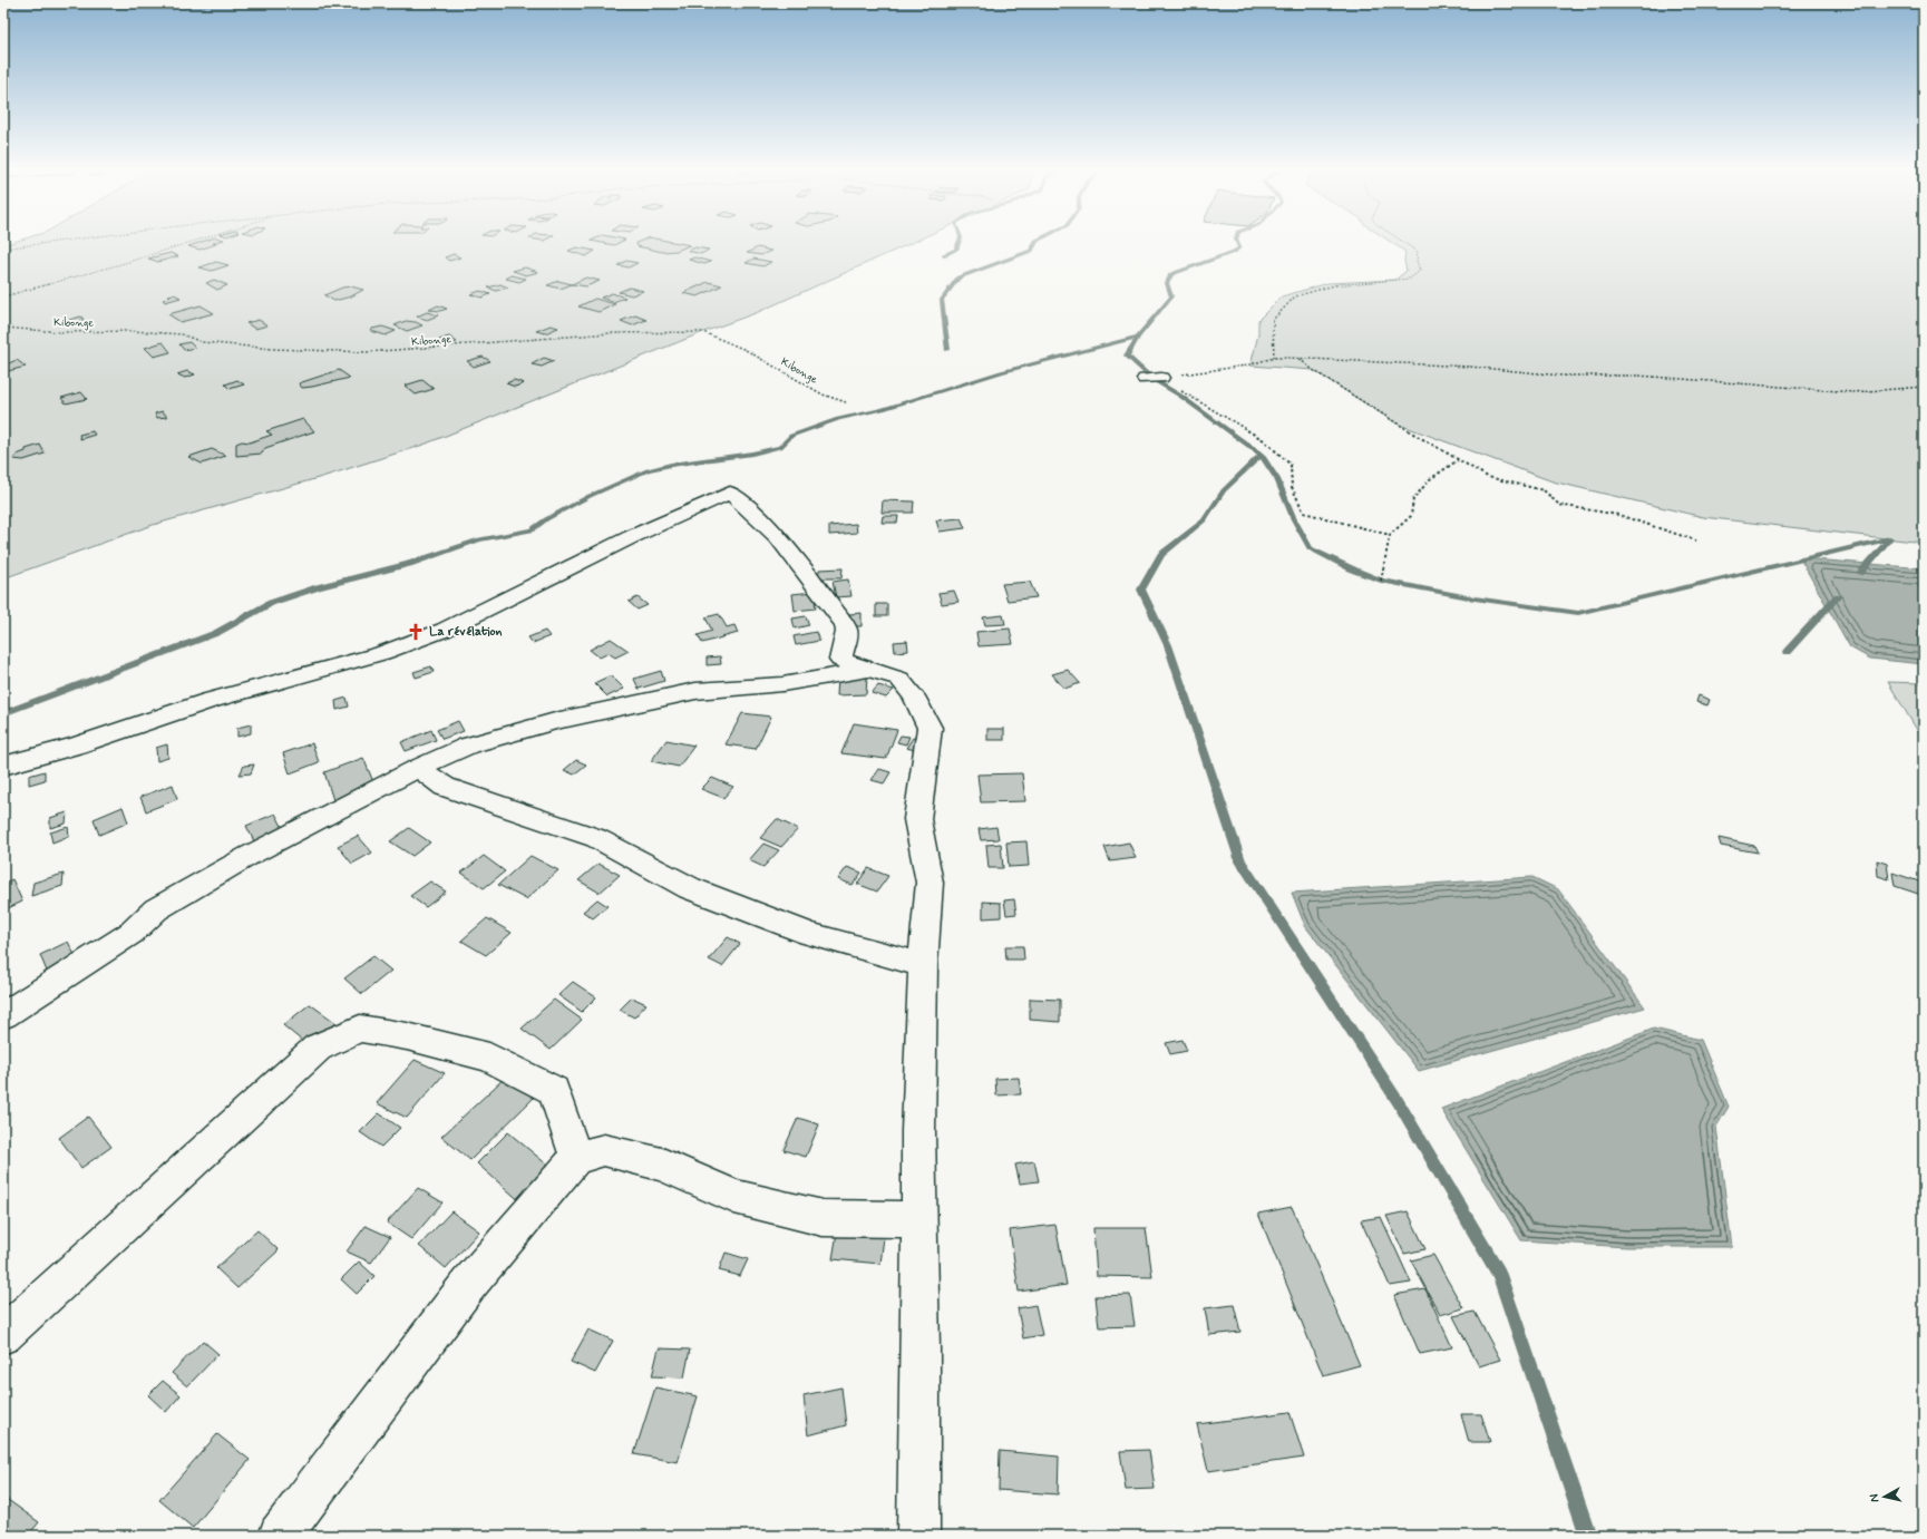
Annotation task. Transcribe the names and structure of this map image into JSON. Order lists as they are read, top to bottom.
{
  "streets": {
    "path": ["Kibonge"]
  },
  "places": {
    "church": ["La révélation"]
  },
  "north": "left"
}
